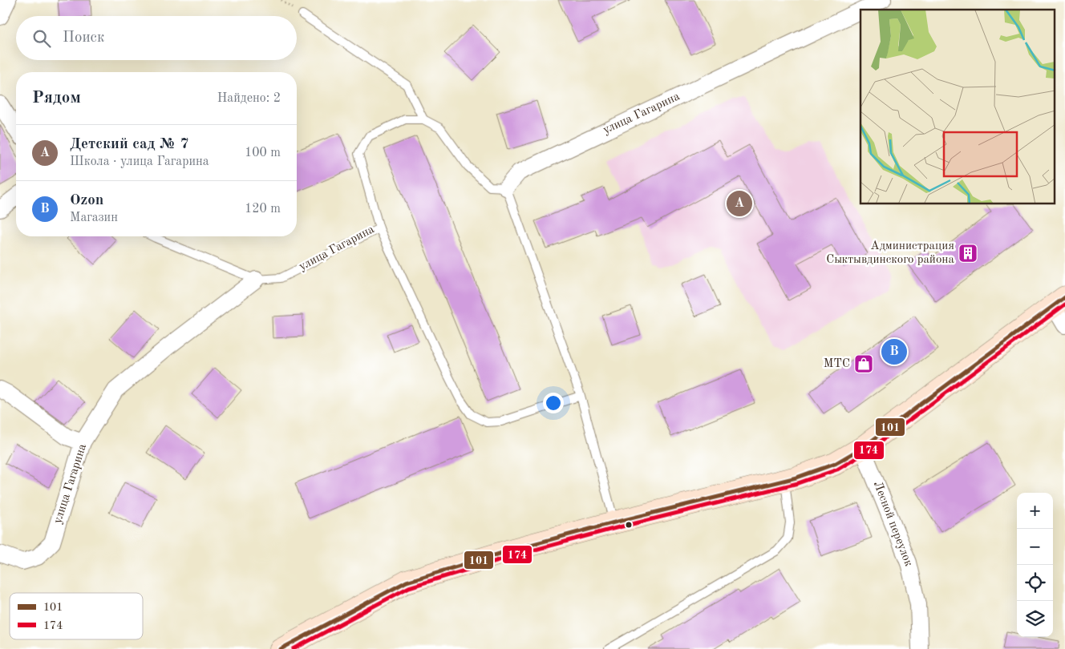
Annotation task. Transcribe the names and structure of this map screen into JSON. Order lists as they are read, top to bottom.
{
  "streets": {
    "street": ["улица Гагарина", "Лесной переулок"]
  },
  "places": {
    "building": ["Администрация Сыктывдинского района"],
    "shop": ["МТС"]
  },
  "lines": ["transit line 101", "transit line 174"],
  "legend": ["101", "174"],
  "page": {
    "search": "Поиск",
    "heading": ["Рядом", "Найдено: 2"],
    "list": [
      {
        "mark": "A",
        "name": "Детский сад № 7",
        "note": "Школа · улица Гагарина",
        "value": "100 m"
      },
      {
        "mark": "B",
        "name": "Ozon",
        "note": "Магазин",
        "value": "120 m"
      }
    ],
    "pins": ["A", "B"],
    "map_buttons": ["+", "−"]
  }
}
